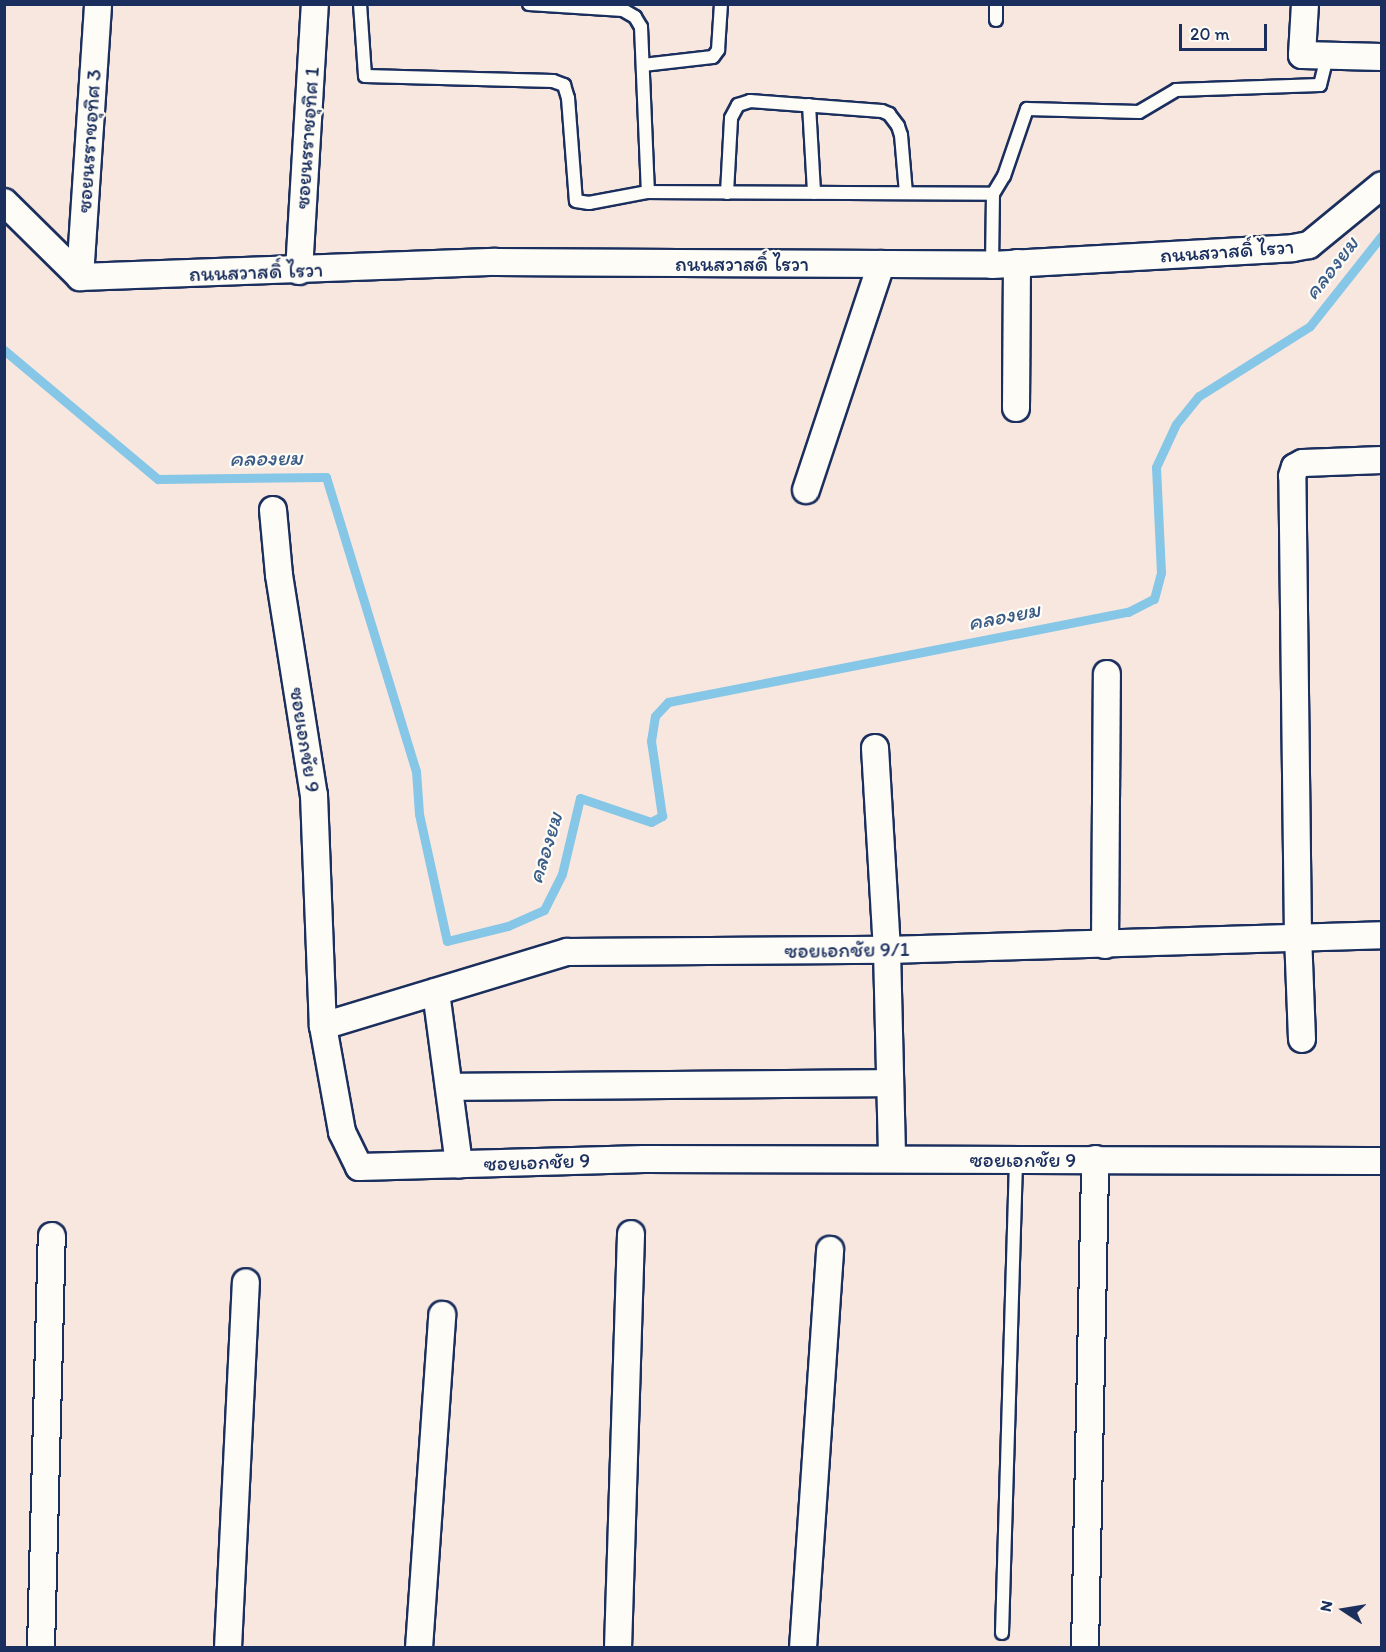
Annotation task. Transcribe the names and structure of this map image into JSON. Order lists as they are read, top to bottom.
{
  "streets": {
    "street": [
      "ซอยนรราชอุทิศ 1",
      "ซอยนรราชอุทิศ 3",
      "ถนนสวาสดิ์ ไรวา",
      "ซอยเอกชัย 9",
      "ซอยเอกชัย 9/1"
    ]
  },
  "crossings": [
    ["ซอยนรราชอุทิศ 1", "ถนนสวาสดิ์ ไรวา"],
    ["ซอยนรราชอุทิศ 3", "ถนนสวาสดิ์ ไรวา"],
    ["ซอยเอกชัย 9", "ซอยเอกชัย 9/1"]
  ],
  "water": ["คลองยม"],
  "scale_bar": "20 m",
  "north": "left"
}
